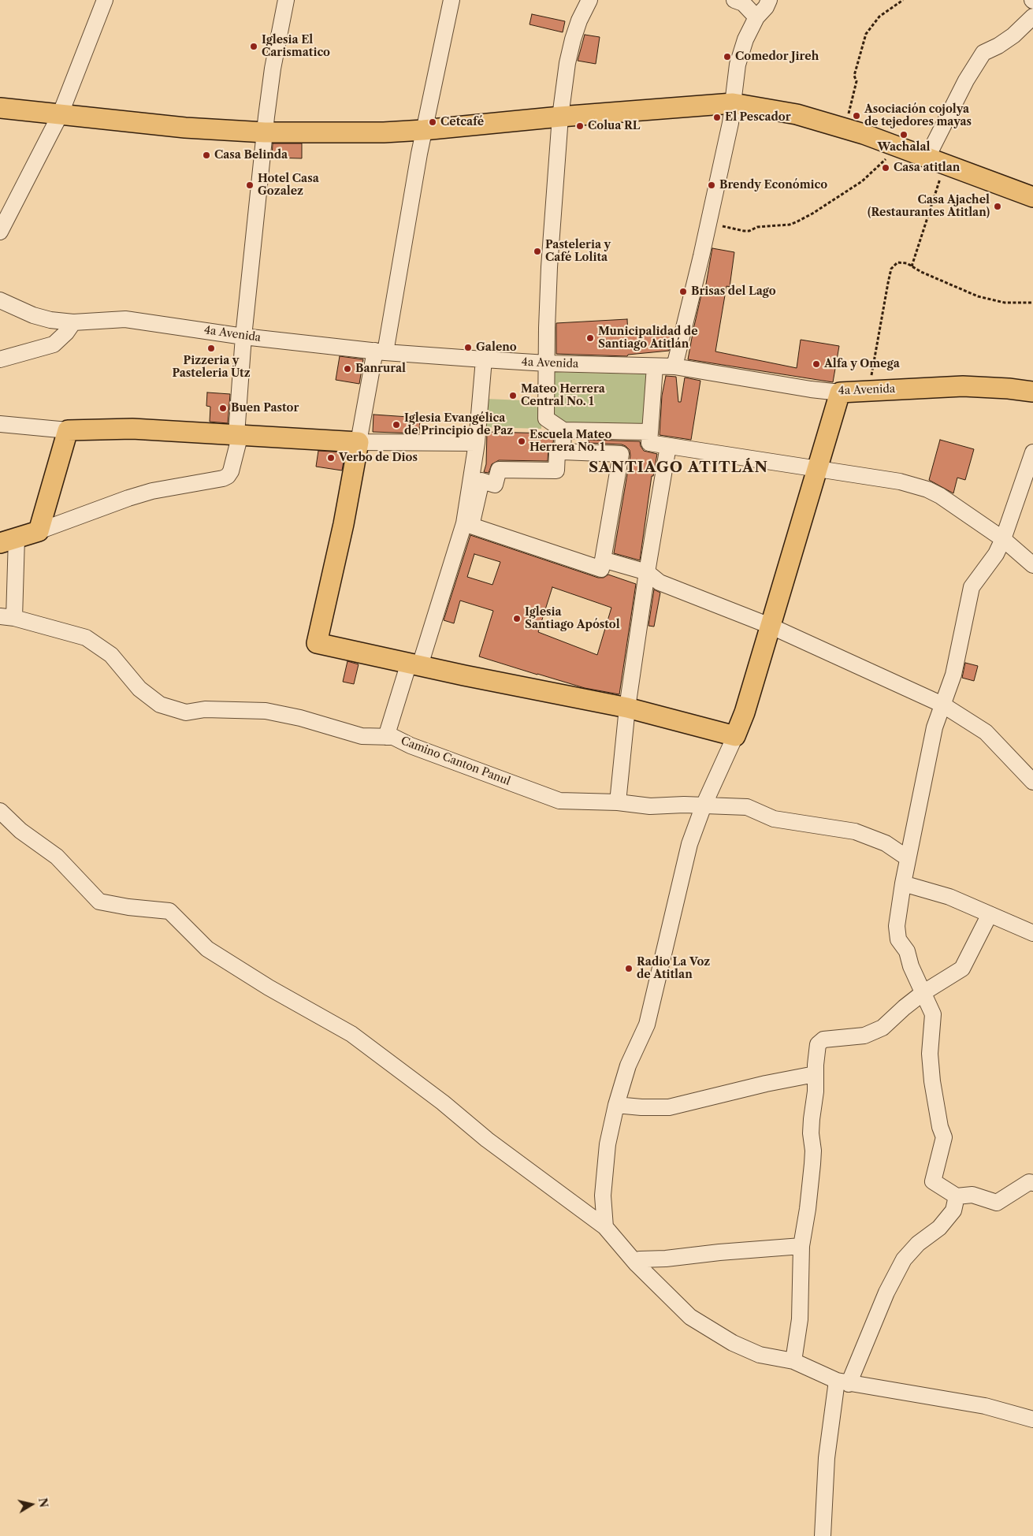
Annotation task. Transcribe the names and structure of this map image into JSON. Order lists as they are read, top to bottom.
{
  "streets": {
    "main road": ["4a Avenida"],
    "street": ["Camino Canton Panul"]
  },
  "districts": ["SANTIAGO ATITLÁN"],
  "places": [
    "Iglesia El Carismatico",
    "Comedor Jireh",
    "Asociación cojolya de tejedores mayas",
    "El Pescador",
    "Cetcafé",
    "Colua RL",
    "Wachalal",
    "Casa Belinda",
    "Casa atitlan",
    "Hotel Casa Gozalez",
    "Brendy Económico",
    "Casa Ajachel (Restaurantes Atitlan)",
    "Pasteleria y Café Lolita",
    "Brisas del Lago",
    "Municipalidad de Santiago Atitlán",
    "Galeno",
    "Pizzeria y Pasteleria Utz",
    "Alfa y Omega",
    "Banrural",
    "Mateo Herrera Central No. 1",
    "Buen Pastor",
    "Iglesia Evangélica de Principio de Paz",
    "Escuela Mateo Herrera No. 1",
    "Verbo de Dios",
    "Iglesia Santiago Apóstol",
    "Radio La Voz de Atitlan"
  ],
  "north": "right"
}
